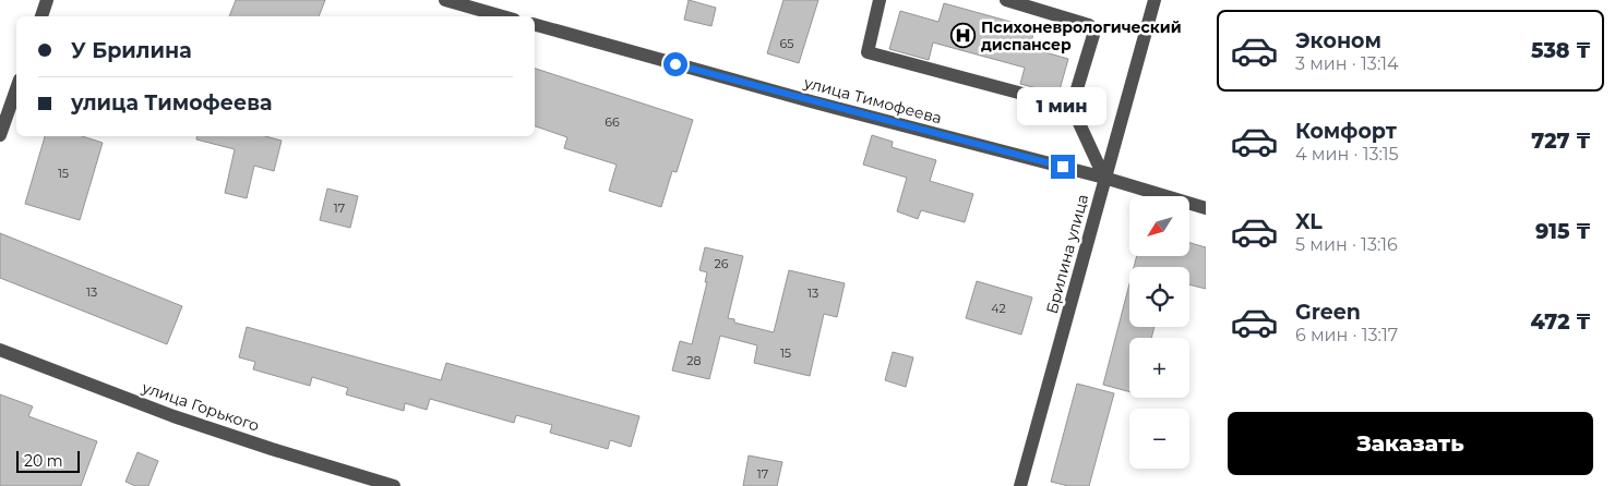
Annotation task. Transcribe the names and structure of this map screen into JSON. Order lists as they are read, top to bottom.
{
  "streets": {
    "street": ["улица Тимофеева", "Брилина улица", "улица Горького"]
  },
  "crossings": [
    ["улица Тимофеева", "Брилина улица"]
  ],
  "places": {
    "hospital": ["Психоневрологический диспансер"]
  },
  "house_numbers": [
    "65",
    "66",
    "15",
    "17",
    "26",
    "13",
    "13",
    "42",
    "15",
    "28",
    "17"
  ],
  "scale_bar": "20 m",
  "north": "bottom left",
  "page": {
    "list": [
      {
        "name": "Эконом",
        "note": "3 мин · 13:14",
        "value": "538 ₸"
      },
      {
        "name": "Комфорт",
        "note": "4 мин · 13:15",
        "value": "727 ₸"
      },
      {
        "name": "XL",
        "note": "5 мин · 13:16",
        "value": "915 ₸"
      },
      {
        "name": "Green",
        "note": "6 мин · 13:17",
        "value": "472 ₸"
      }
    ],
    "banner": ["У Брилина", "улица Тимофеева"],
    "bubble": "1 мин",
    "map_buttons": ["+", "−"],
    "buttons": "Заказать",
    "scale": "20 m"
  }
}
